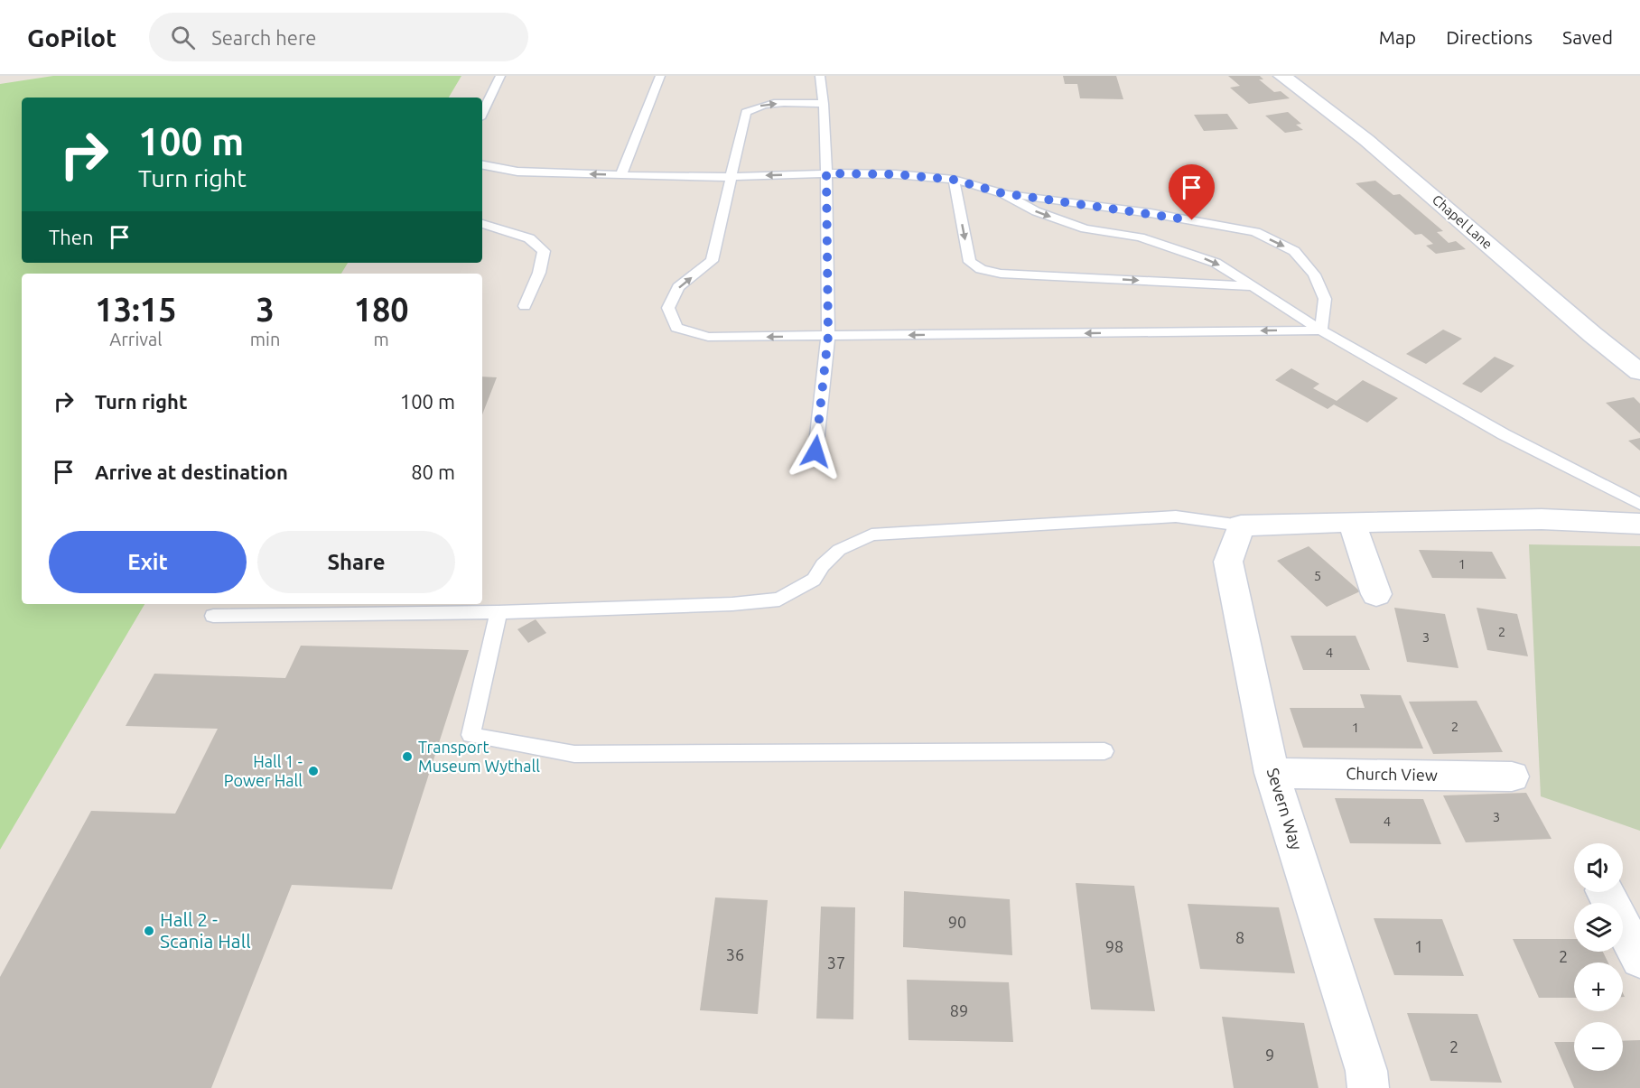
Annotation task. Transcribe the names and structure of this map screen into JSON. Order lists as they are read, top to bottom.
{
  "streets": {
    "street": ["Chapel Lane", "Church View", "Severn Way"]
  },
  "crossings": [
    ["Church View", "Severn Way"]
  ],
  "places": ["Transport Museum Wythall", "Hall 1 - Power Hall", "Hall 2 - Scania Hall"],
  "house_numbers": [
    "1",
    "5",
    "2",
    "3",
    "4",
    "2",
    "1",
    "3",
    "4",
    "90",
    "8",
    "98",
    "1",
    "36",
    "2",
    "37",
    "89",
    "2",
    "9"
  ],
  "page": {
    "header": "GoPilot",
    "search": "Search here",
    "nav": ["Map", "Directions", "Saved"],
    "turn": ["100 m", "Turn right"],
    "then": "Then",
    "eta": [
      "13:15",
      "Arrival",
      "3",
      "min",
      "180",
      "m"
    ],
    "list": [
      {
        "name": "Turn right",
        "value": "100 m"
      },
      {
        "name": "Arrive at destination",
        "value": "80 m"
      }
    ],
    "buttons": ["Exit", "Share"],
    "map_buttons": ["+", "−"]
  }
}
